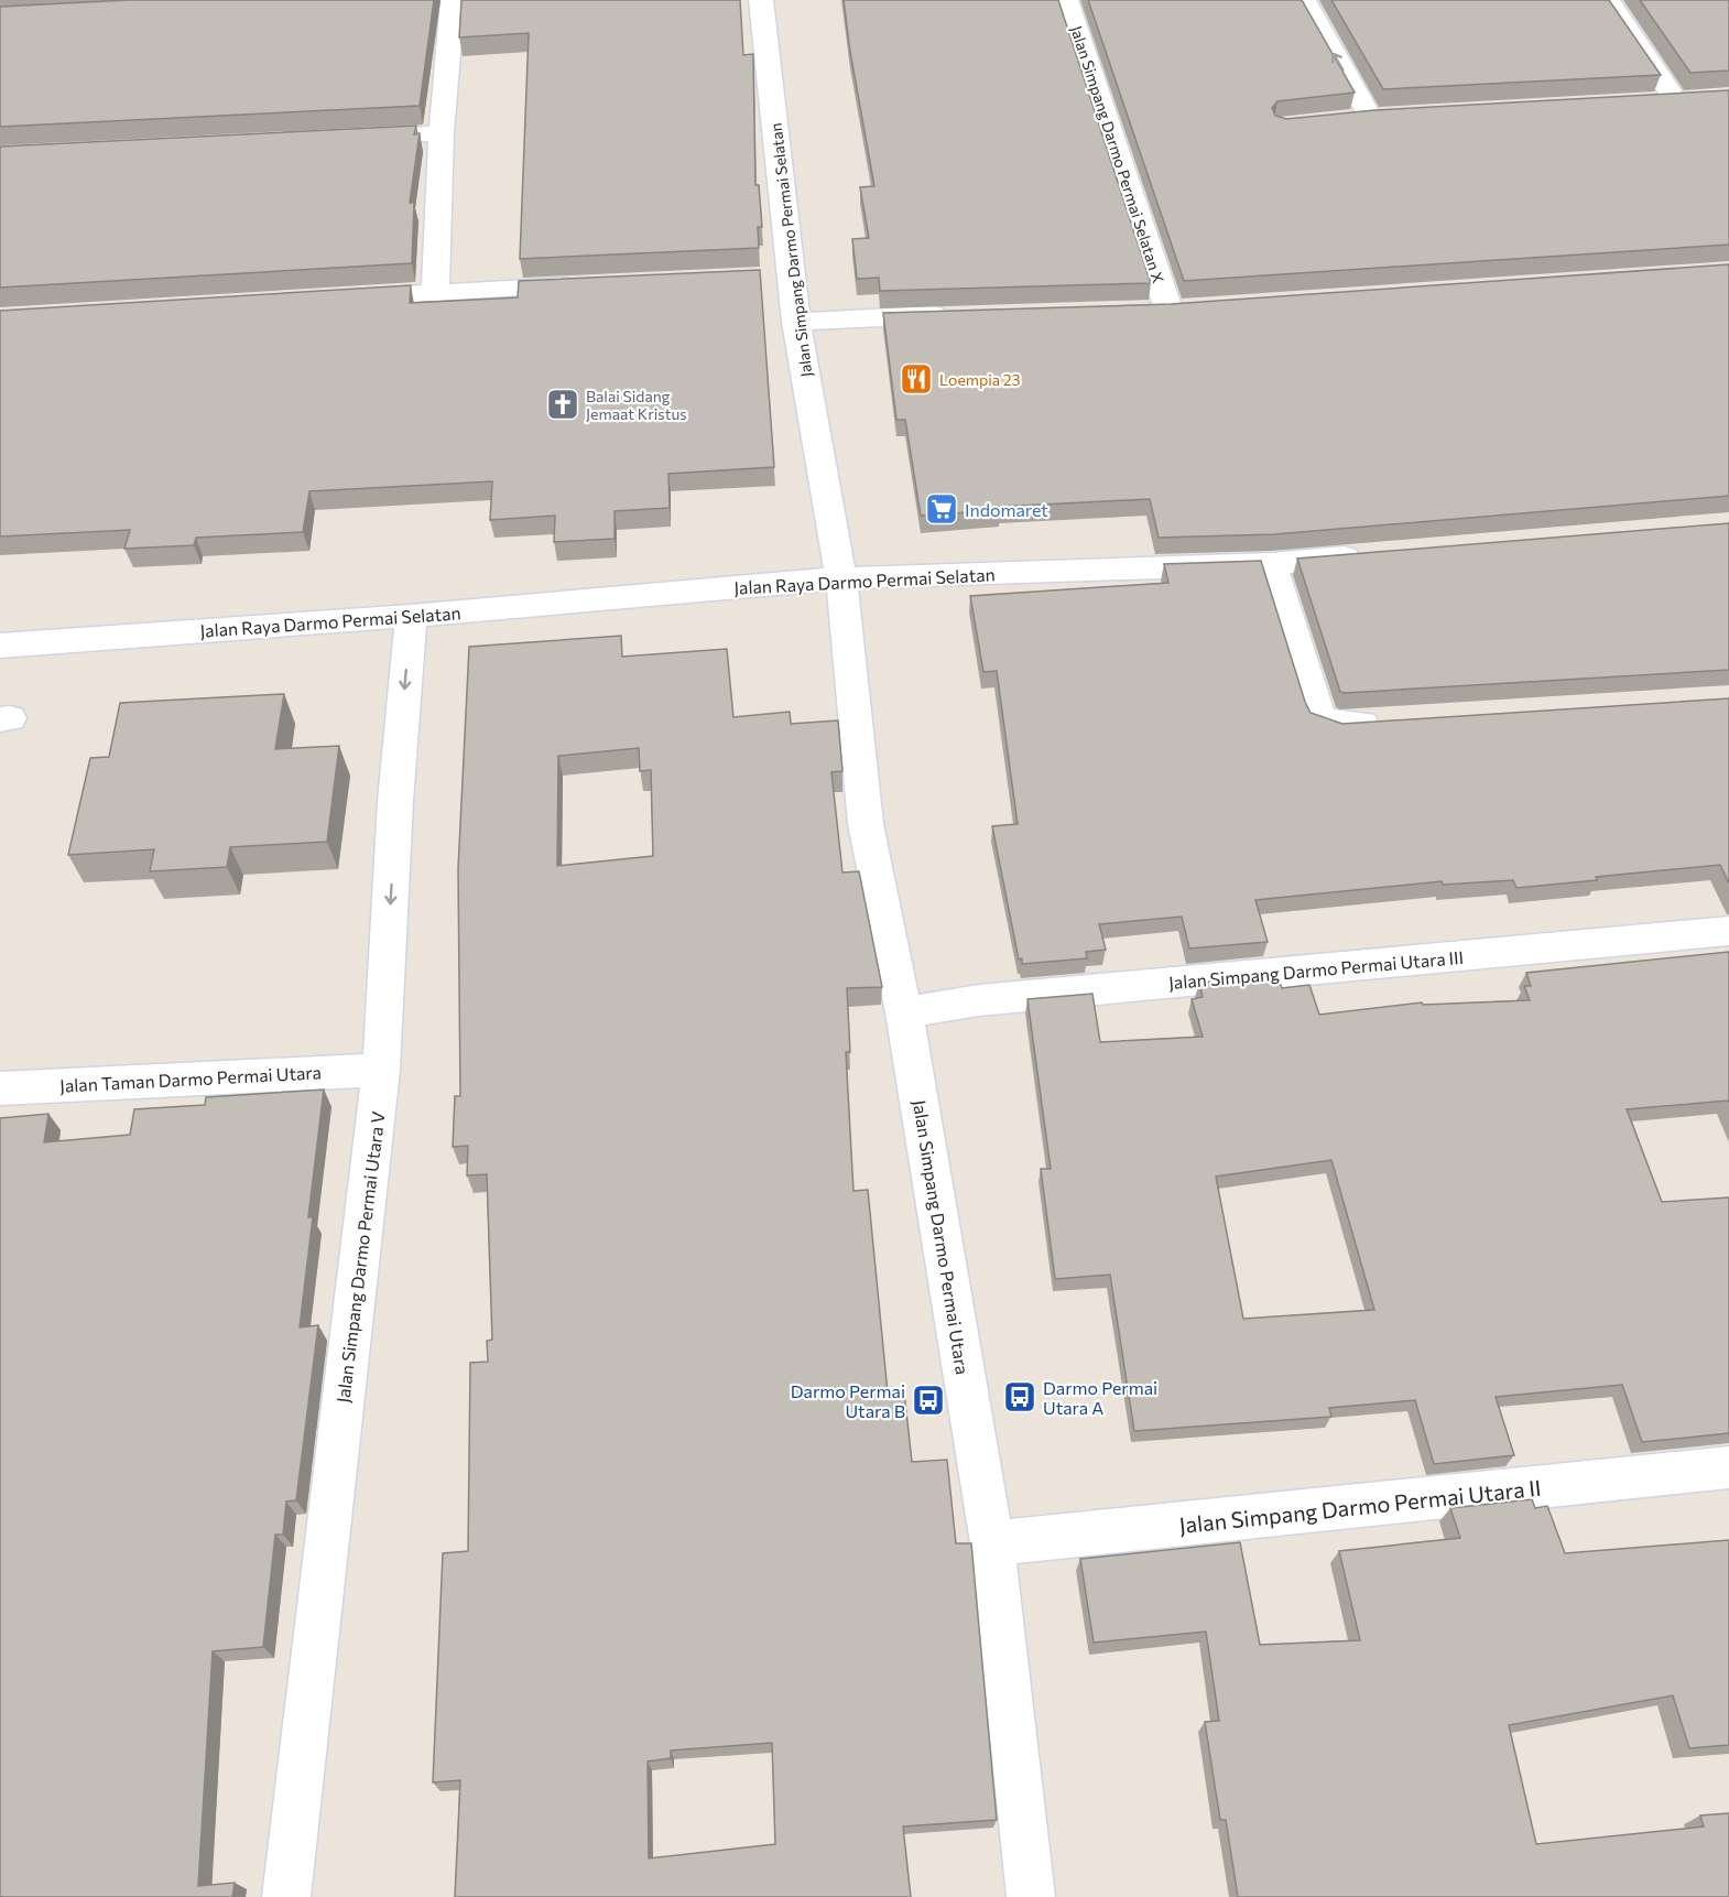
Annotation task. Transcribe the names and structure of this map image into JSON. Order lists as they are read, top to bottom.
{
  "streets": {
    "street": [
      "Jalan Simpang Darmo Permai Selatan X",
      "Jalan Simpang Darmo Permai Selatan",
      "Jalan Raya Darmo Permai Selatan",
      "Jalan Simpang Darmo Permai Utara III",
      "Jalan Taman Darmo Permai Utara",
      "Jalan Simpang Darmo Permai Utara",
      "Jalan Simpang Darmo Permai Utara V",
      "Jalan Simpang Darmo Permai Utara II"
    ]
  },
  "crossings": [
    ["Jalan Simpang Darmo Permai Selatan", "Jalan Raya Darmo Permai Selatan"],
    ["Jalan Simpang Darmo Permai Selatan", "Jalan Simpang Darmo Permai Utara"],
    ["Jalan Raya Darmo Permai Selatan", "Jalan Simpang Darmo Permai Utara"],
    ["Jalan Raya Darmo Permai Selatan", "Jalan Simpang Darmo Permai Utara V"],
    ["Jalan Simpang Darmo Permai Utara III", "Jalan Simpang Darmo Permai Utara"],
    ["Jalan Taman Darmo Permai Utara", "Jalan Simpang Darmo Permai Utara V"],
    ["Jalan Simpang Darmo Permai Utara", "Jalan Simpang Darmo Permai Utara II"]
  ],
  "one_way": ["Jalan Simpang Darmo Permai Utara V"],
  "places": {
    "restaurant": ["Loempia 23"],
    "church": ["Balai Sidang Jemaat Kristus"],
    "supermarket": ["Indomaret"],
    "bus stop": ["Darmo Permai Utara A", "Darmo Permai Utara B"]
  }
}
